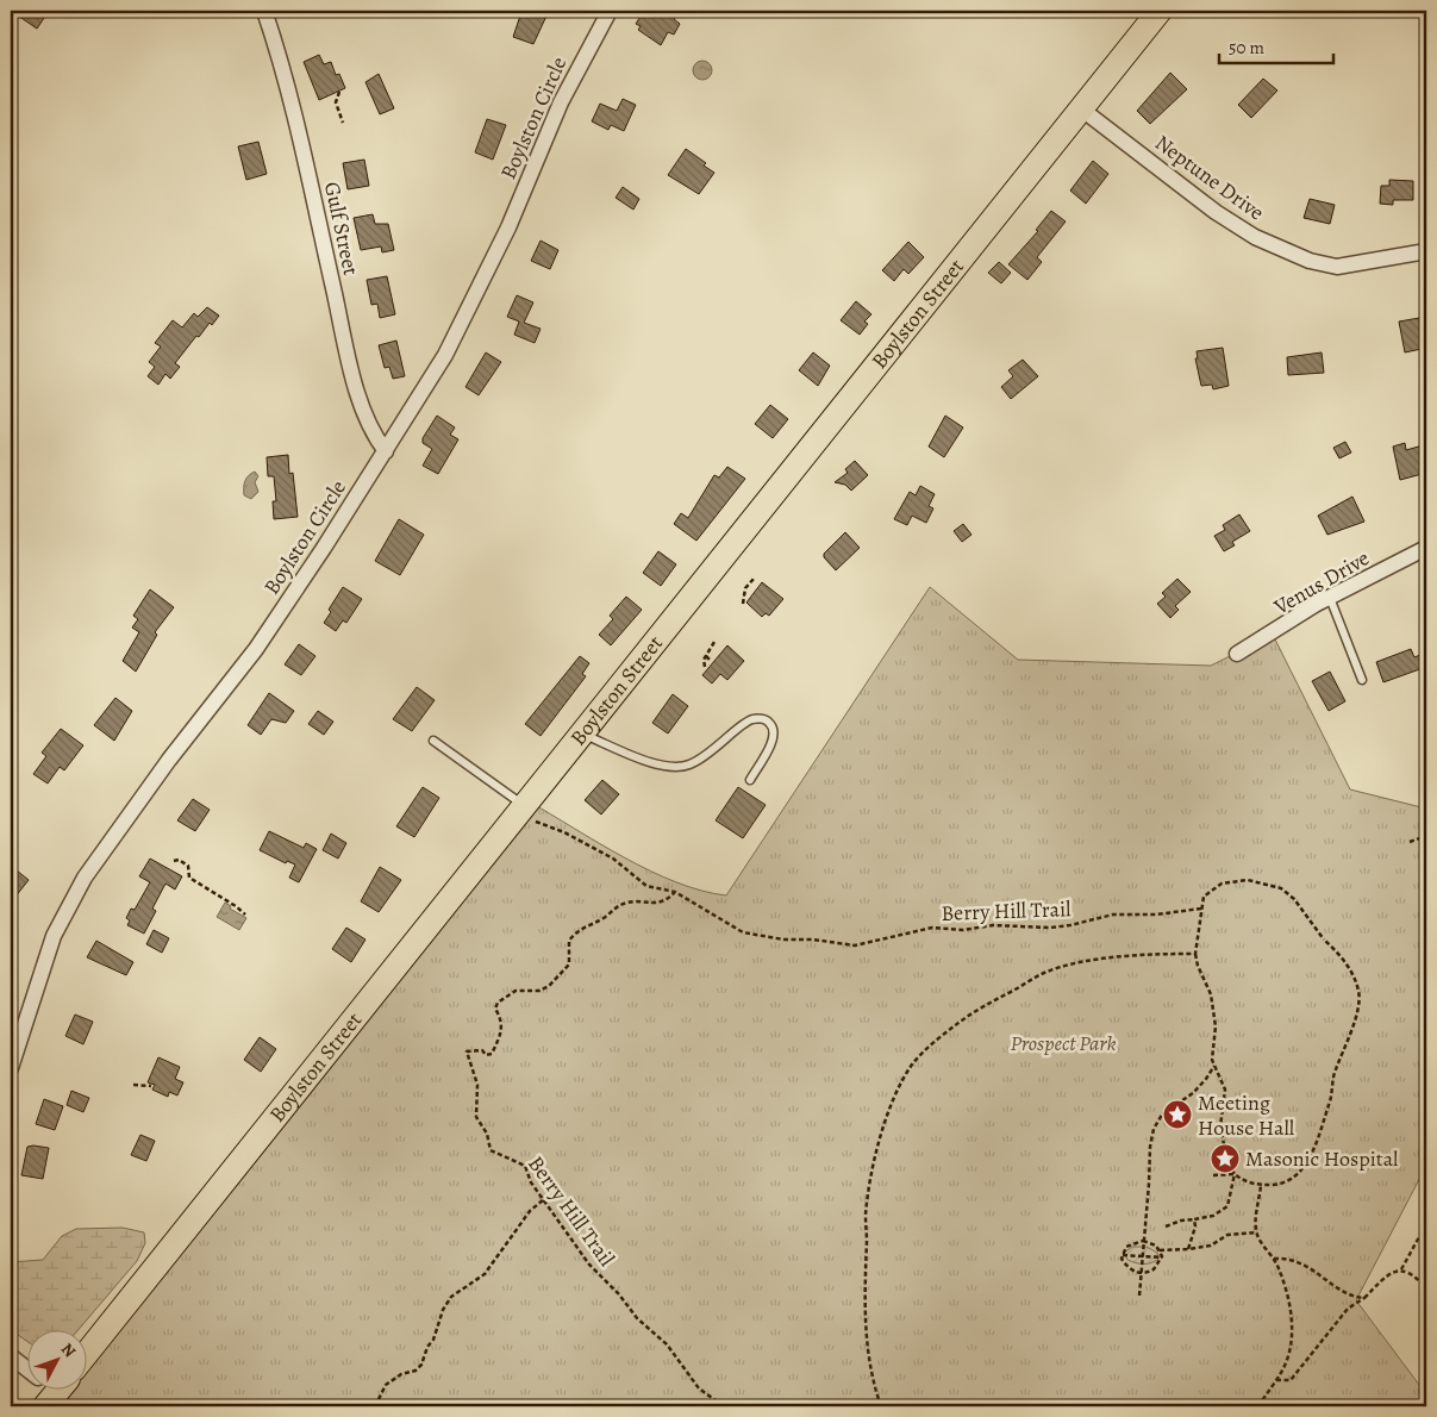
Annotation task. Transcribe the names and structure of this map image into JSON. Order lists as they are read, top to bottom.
{
  "streets": {
    "main road": ["Boylston Street"],
    "street": [
      "Boylston Circle",
      "Neptune Drive",
      "Gulf Street",
      "Venus Drive"
    ],
    "path": ["Berry Hill Trail"]
  },
  "crossings": [
    ["Boylston Circle", "Gulf Street"],
    ["Neptune Drive", "Boylston Street"]
  ],
  "parks": ["Prospect Park"],
  "places": {
    "place": ["Meeting House Hall", "Masonic Hospital"]
  },
  "scale_bar": "50 m",
  "north": "top right"
}
